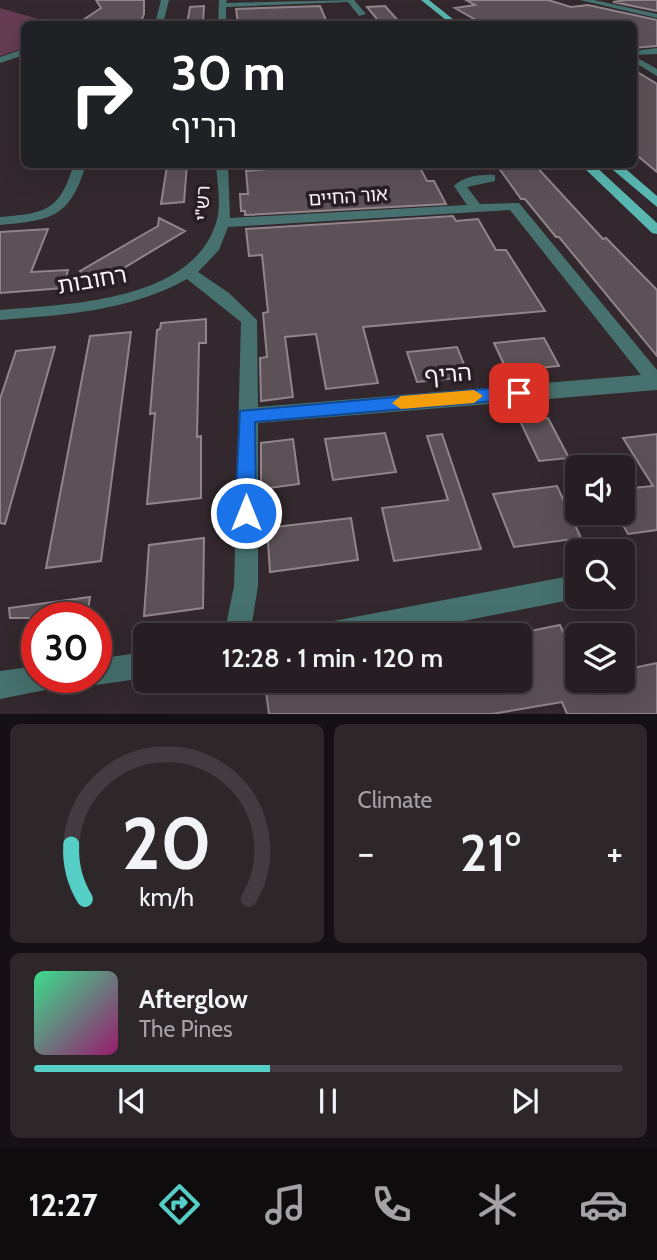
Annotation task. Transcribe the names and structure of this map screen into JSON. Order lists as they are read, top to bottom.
{
  "streets": {
    "street": [
      "אור החיים",
      "רש\"י",
      "רחובות",
      "הריף"
    ]
  },
  "crossings": [
    ["אור החיים", "רש\"י"],
    ["אור החיים", "הריף"],
    ["רש\"י", "רחובות"]
  ],
  "page": {
    "turn": ["30 m", "הריף"],
    "limit": "30",
    "trip": "12:28 · 1 min · 120 m",
    "tile": "Climate",
    "heat": ["−", "21°", "+"],
    "song": ["Afterglow", "The Pines"],
    "tabs": "12:27",
    "gauge": ["20", "km/h"]
  }
}
